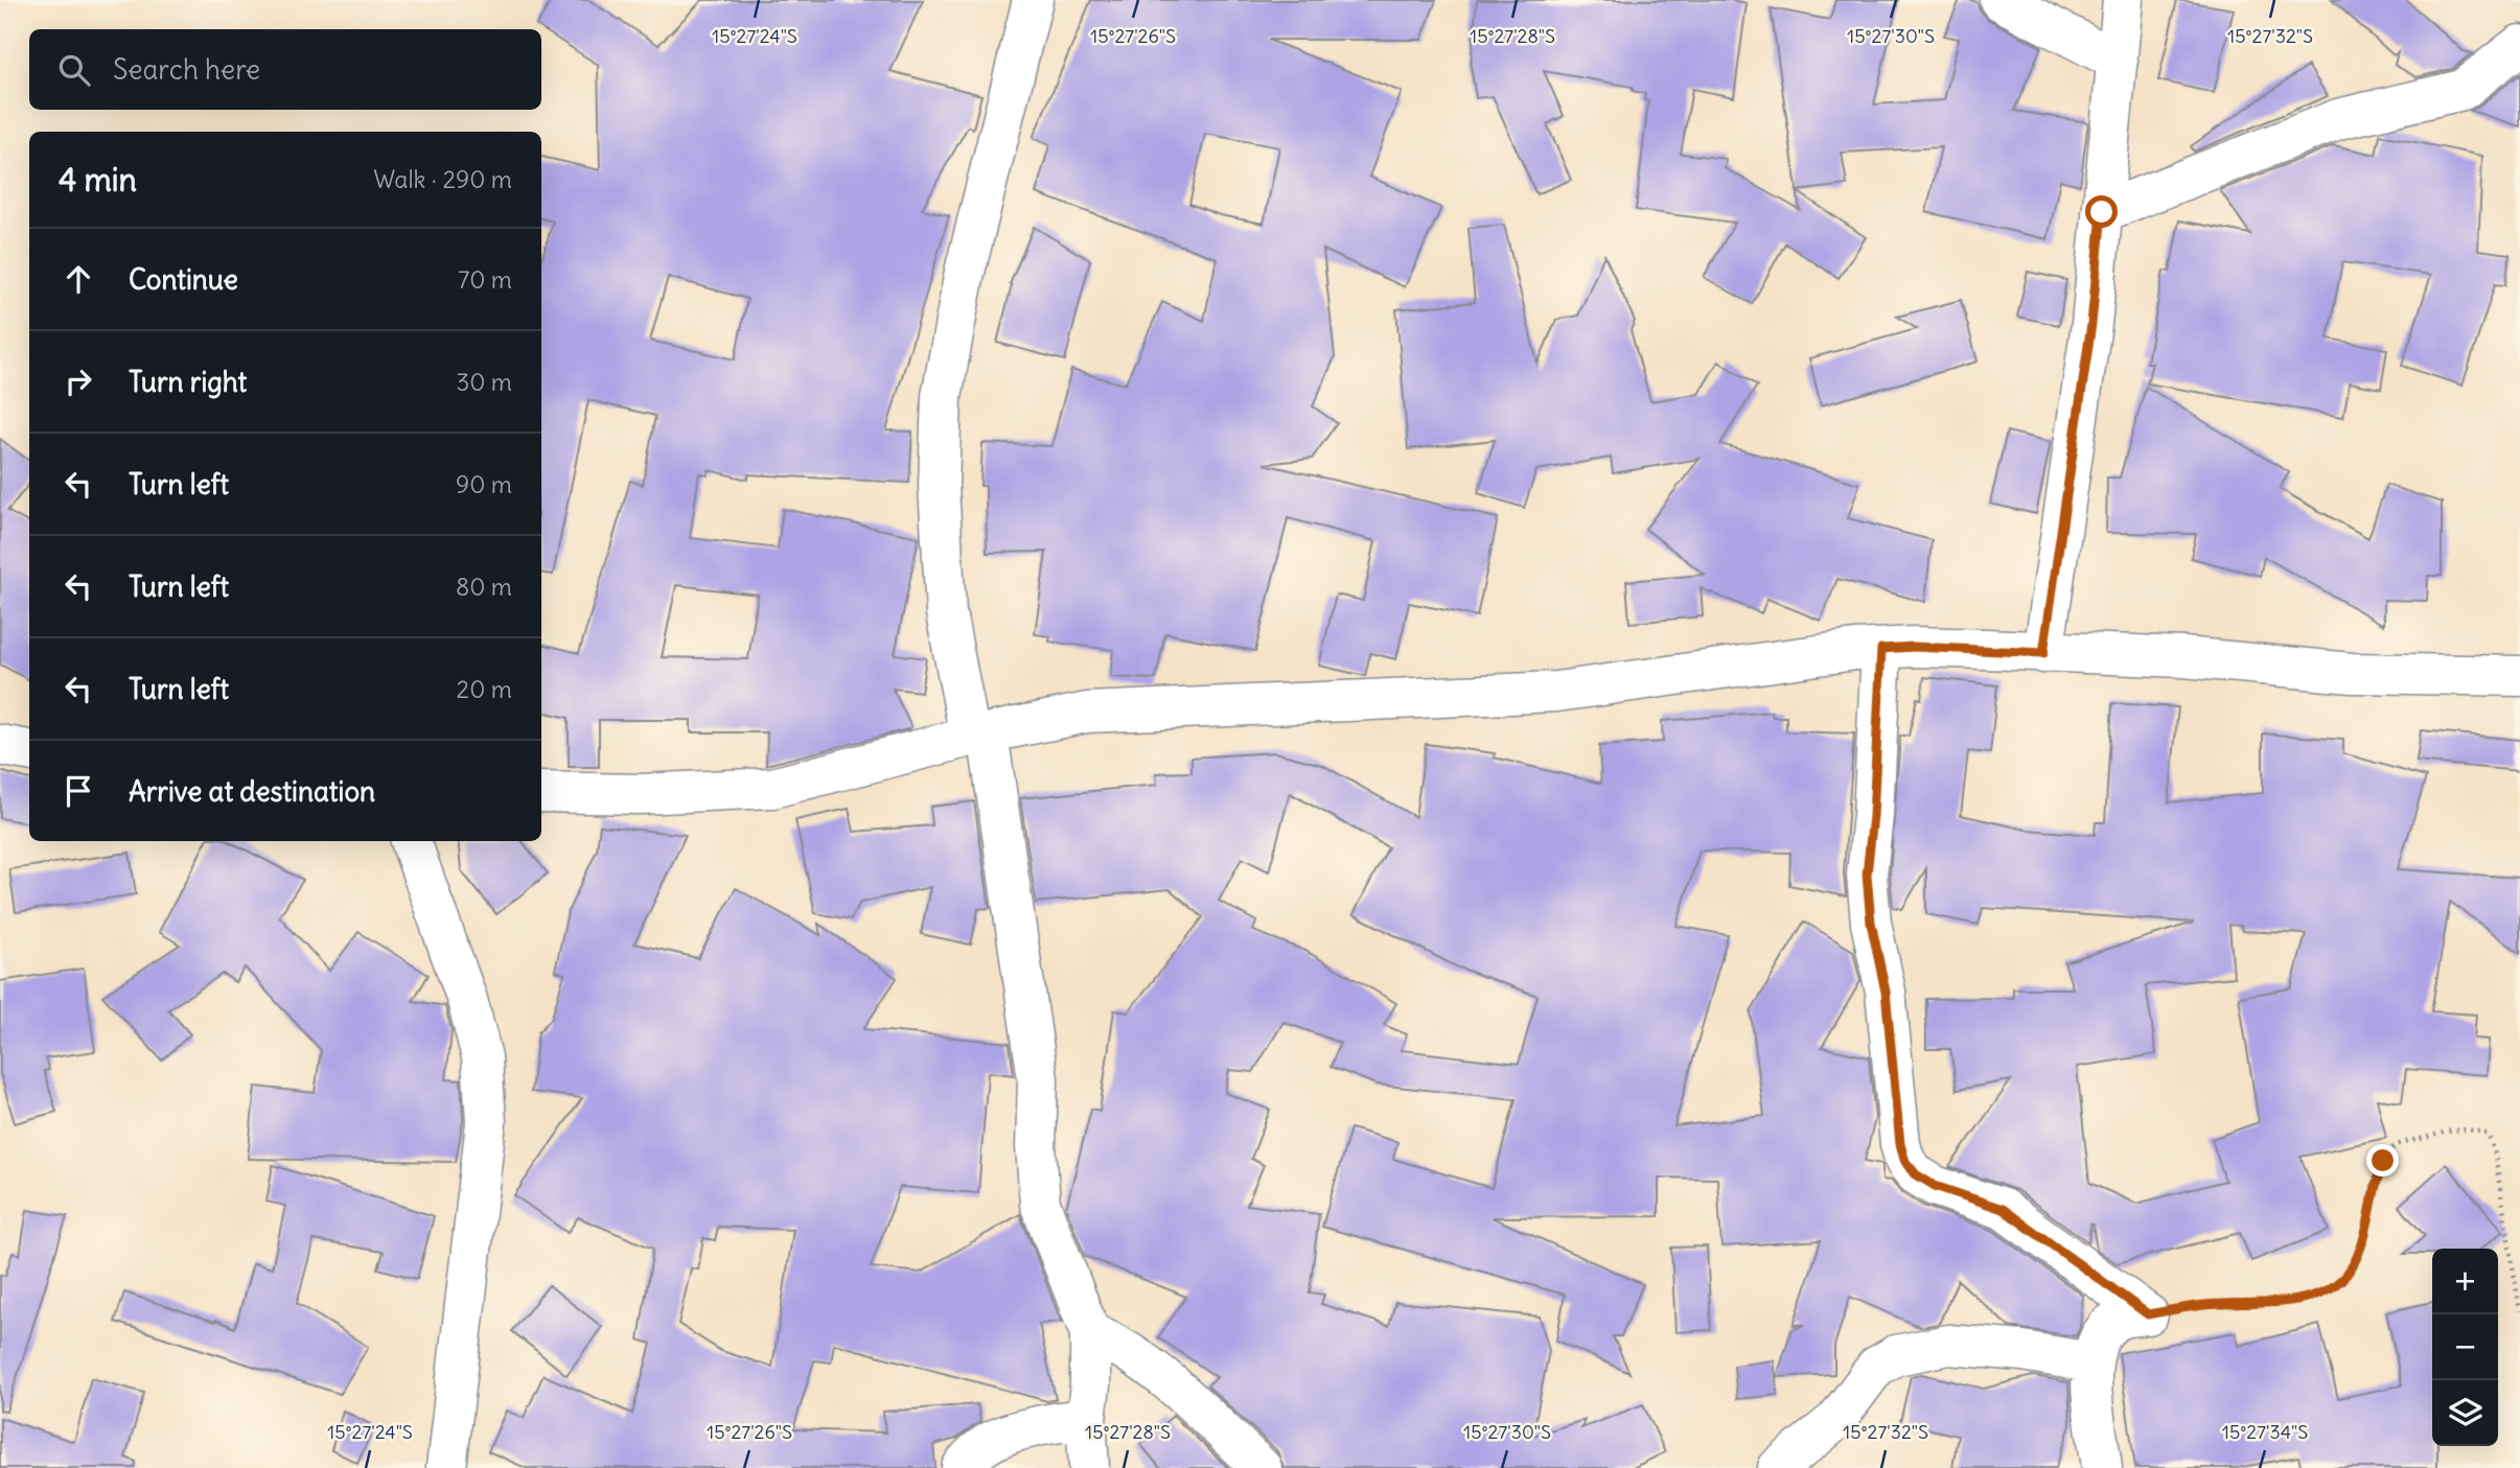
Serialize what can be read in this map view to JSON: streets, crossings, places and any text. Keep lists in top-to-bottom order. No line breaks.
{"page":{"search":"Search here","heading":["4 min","Walk · 290 m"],"list":[["Continue","70 m"],["Turn right","30 m"],["Turn left","90 m"],["Turn left","80 m"],["Turn left","20 m"],"Arrive at destination"],"map_buttons":["+","−"]},"coordinates":["15°27'32\"S","15°27'24\"S","15°27'26\"S","15°27'28\"S","15°27'30\"S","15°27'34\"S"]}
